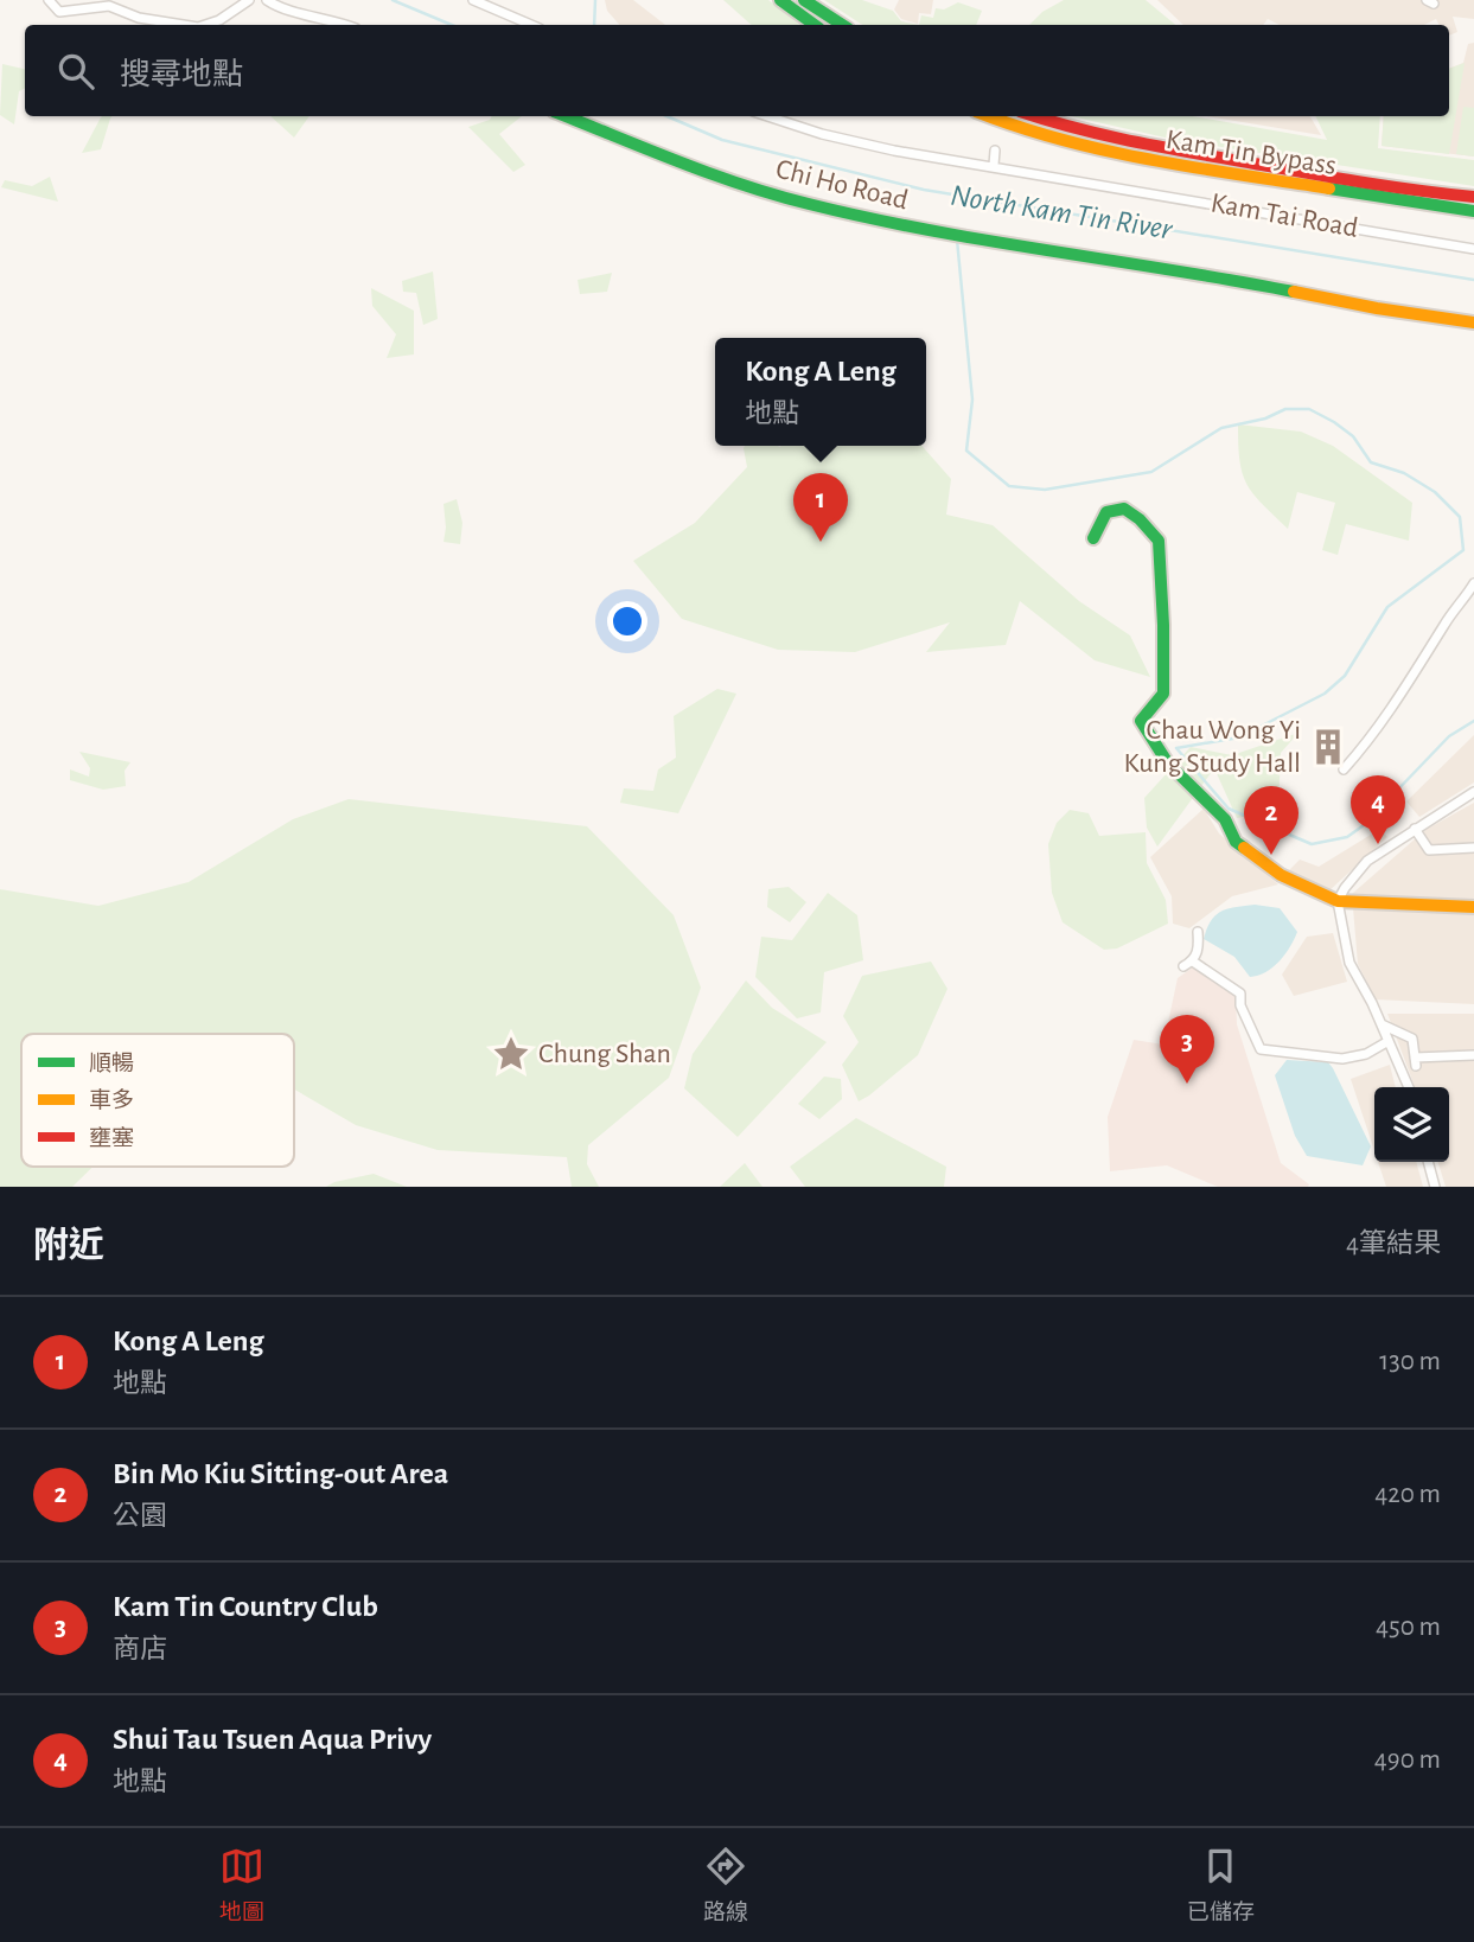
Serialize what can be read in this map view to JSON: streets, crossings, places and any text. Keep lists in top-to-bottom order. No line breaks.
{"streets":{"street":["Kam Tin Bypass","Chi Ho Road","Kam Tai Road"]},"water":["North Kam Tin River"],"places":{"building":["Chau Wong Yi Kung Study Hall"],"place":["Chung Shan"]},"legend":["順暢","車多","壅塞"],"page":{"search":"搜尋地點","popup":["Kong A Leng","地點"],"pins":["1","4","2","3"],"heading":["附近","4筆結果"],"list":[{"mark":"1","name":"Kong A Leng","note":"地點","value":"130 m"},{"mark":"2","name":"Bin Mo Kiu Sitting-out Area","note":"公園","value":"420 m"},{"mark":"3","name":"Kam Tin Country Club","note":"商店","value":"450 m"},{"mark":"4","name":"Shui Tau Tsuen Aqua Privy","note":"地點","value":"490 m"}],"nav":["地圖","路線","已儲存"]}}
